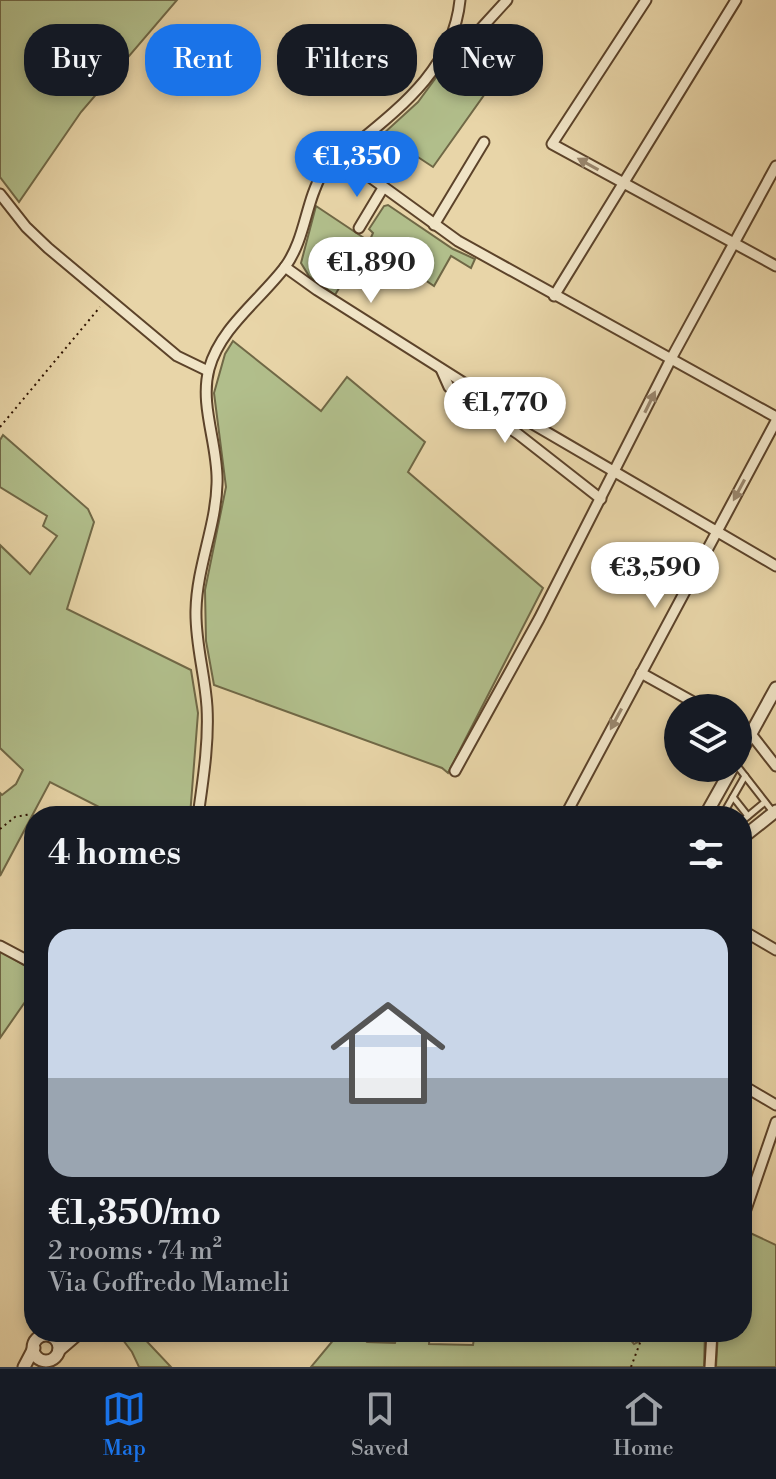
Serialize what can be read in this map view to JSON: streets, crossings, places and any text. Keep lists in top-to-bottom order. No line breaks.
{"page":{"chip":["Buy","Rent","Filters","New"],"price":["€1,350","€1,890","€1,770","€3,590"],"heading":"4 homes","list":[{"name":"€1,350/mo","note":"2 rooms · 74 m² · Via Goffredo Mameli"}],"tabs":["Map","Saved","Home"]}}
